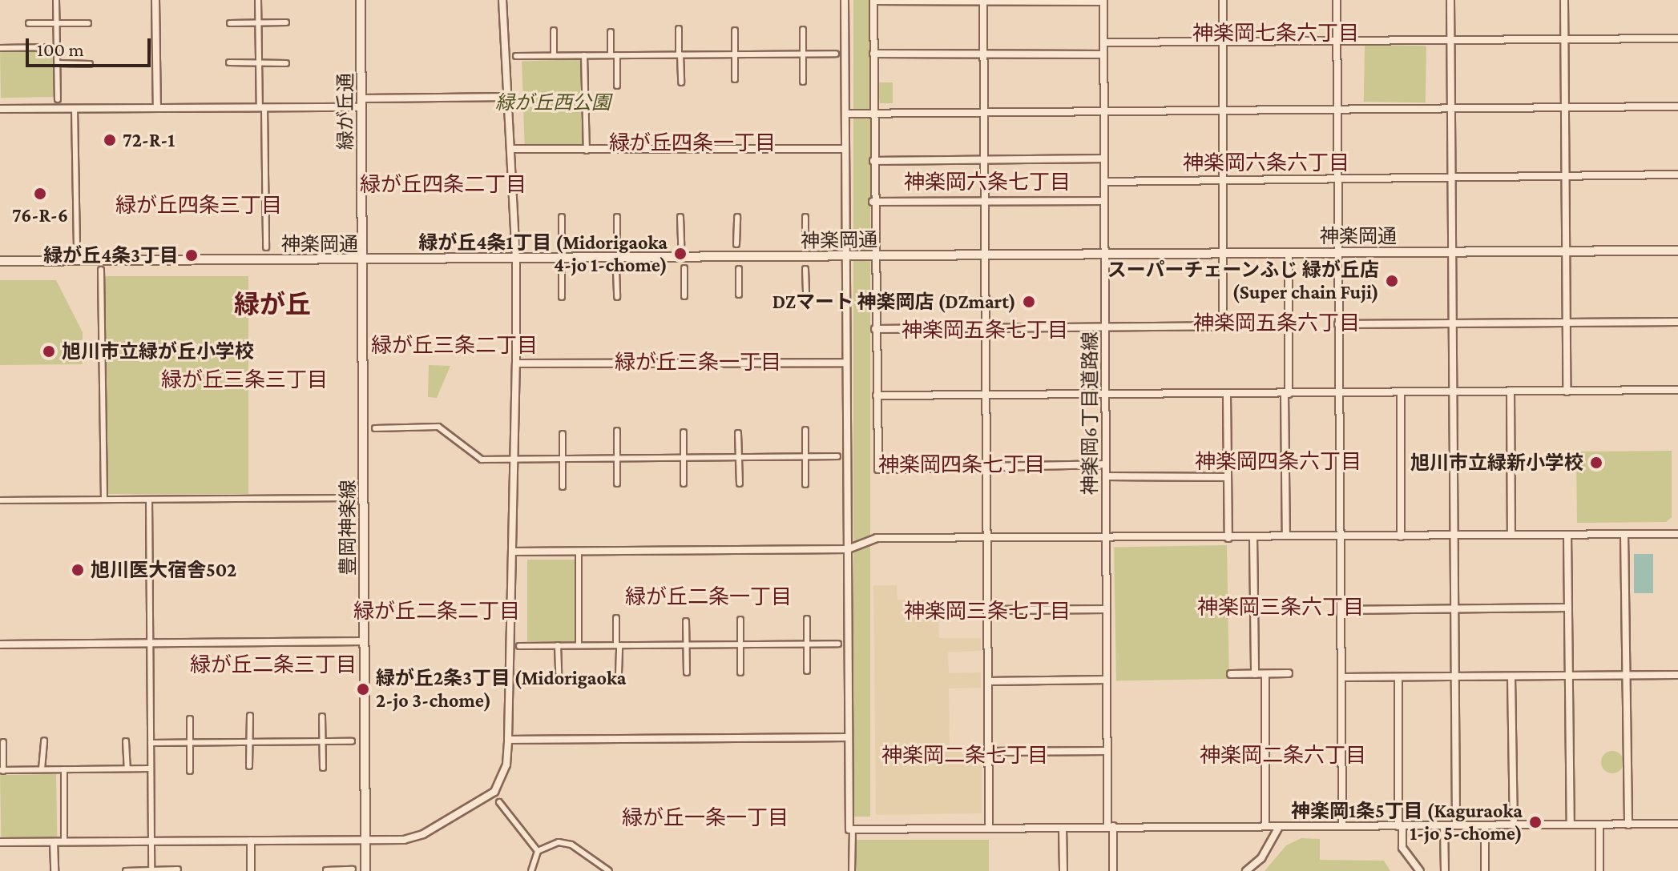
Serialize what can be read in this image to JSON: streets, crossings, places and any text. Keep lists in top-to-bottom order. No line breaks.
{"streets":{"street":["緑が丘通","神楽岡通","神楽岡6丁目道路線","豊岡神楽線"]},"crossings":[["緑が丘通","神楽岡通"],["緑が丘通","豊岡神楽線"],["神楽岡通","神楽岡6丁目道路線"],["神楽岡通","豊岡神楽線"]],"districts":["神楽岡七条六丁目","緑が丘四条一丁目","神楽岡六条六丁目","神楽岡六条七丁目","緑が丘四条二丁目","緑が丘四条三丁目","緑が丘","神楽岡五条六丁目","神楽岡五条七丁目","緑が丘三条二丁目","緑が丘三条一丁目","緑が丘三条三丁目","神楽岡四条六丁目","神楽岡四条七丁目","緑が丘二条一丁目","神楽岡三条六丁目","緑が丘二条二丁目","神楽岡三条七丁目","緑が丘二条三丁目","神楽岡二条七丁目","神楽岡二条六丁目","緑が丘一条一丁目"],"parks":["緑が丘西公園"],"places":["72-R-1","76-R-6","緑が丘4条1丁目 (Midorigaoka 4-jo 1-chome)","緑が丘4条3丁目","スーパーチェーンふじ 緑が丘店 (Super chain Fuji)","DZマート 神楽岡店 (DZmart)","旭川市立緑が丘小学校","旭川市立緑新小学校","旭川医大宿舎502","緑が丘2条3丁目 (Midorigaoka 2-jo 3-chome)","神楽岡1条5丁目 (Kaguraoka 1-jo 5-chome)"],"scale_bar":"100 m"}
